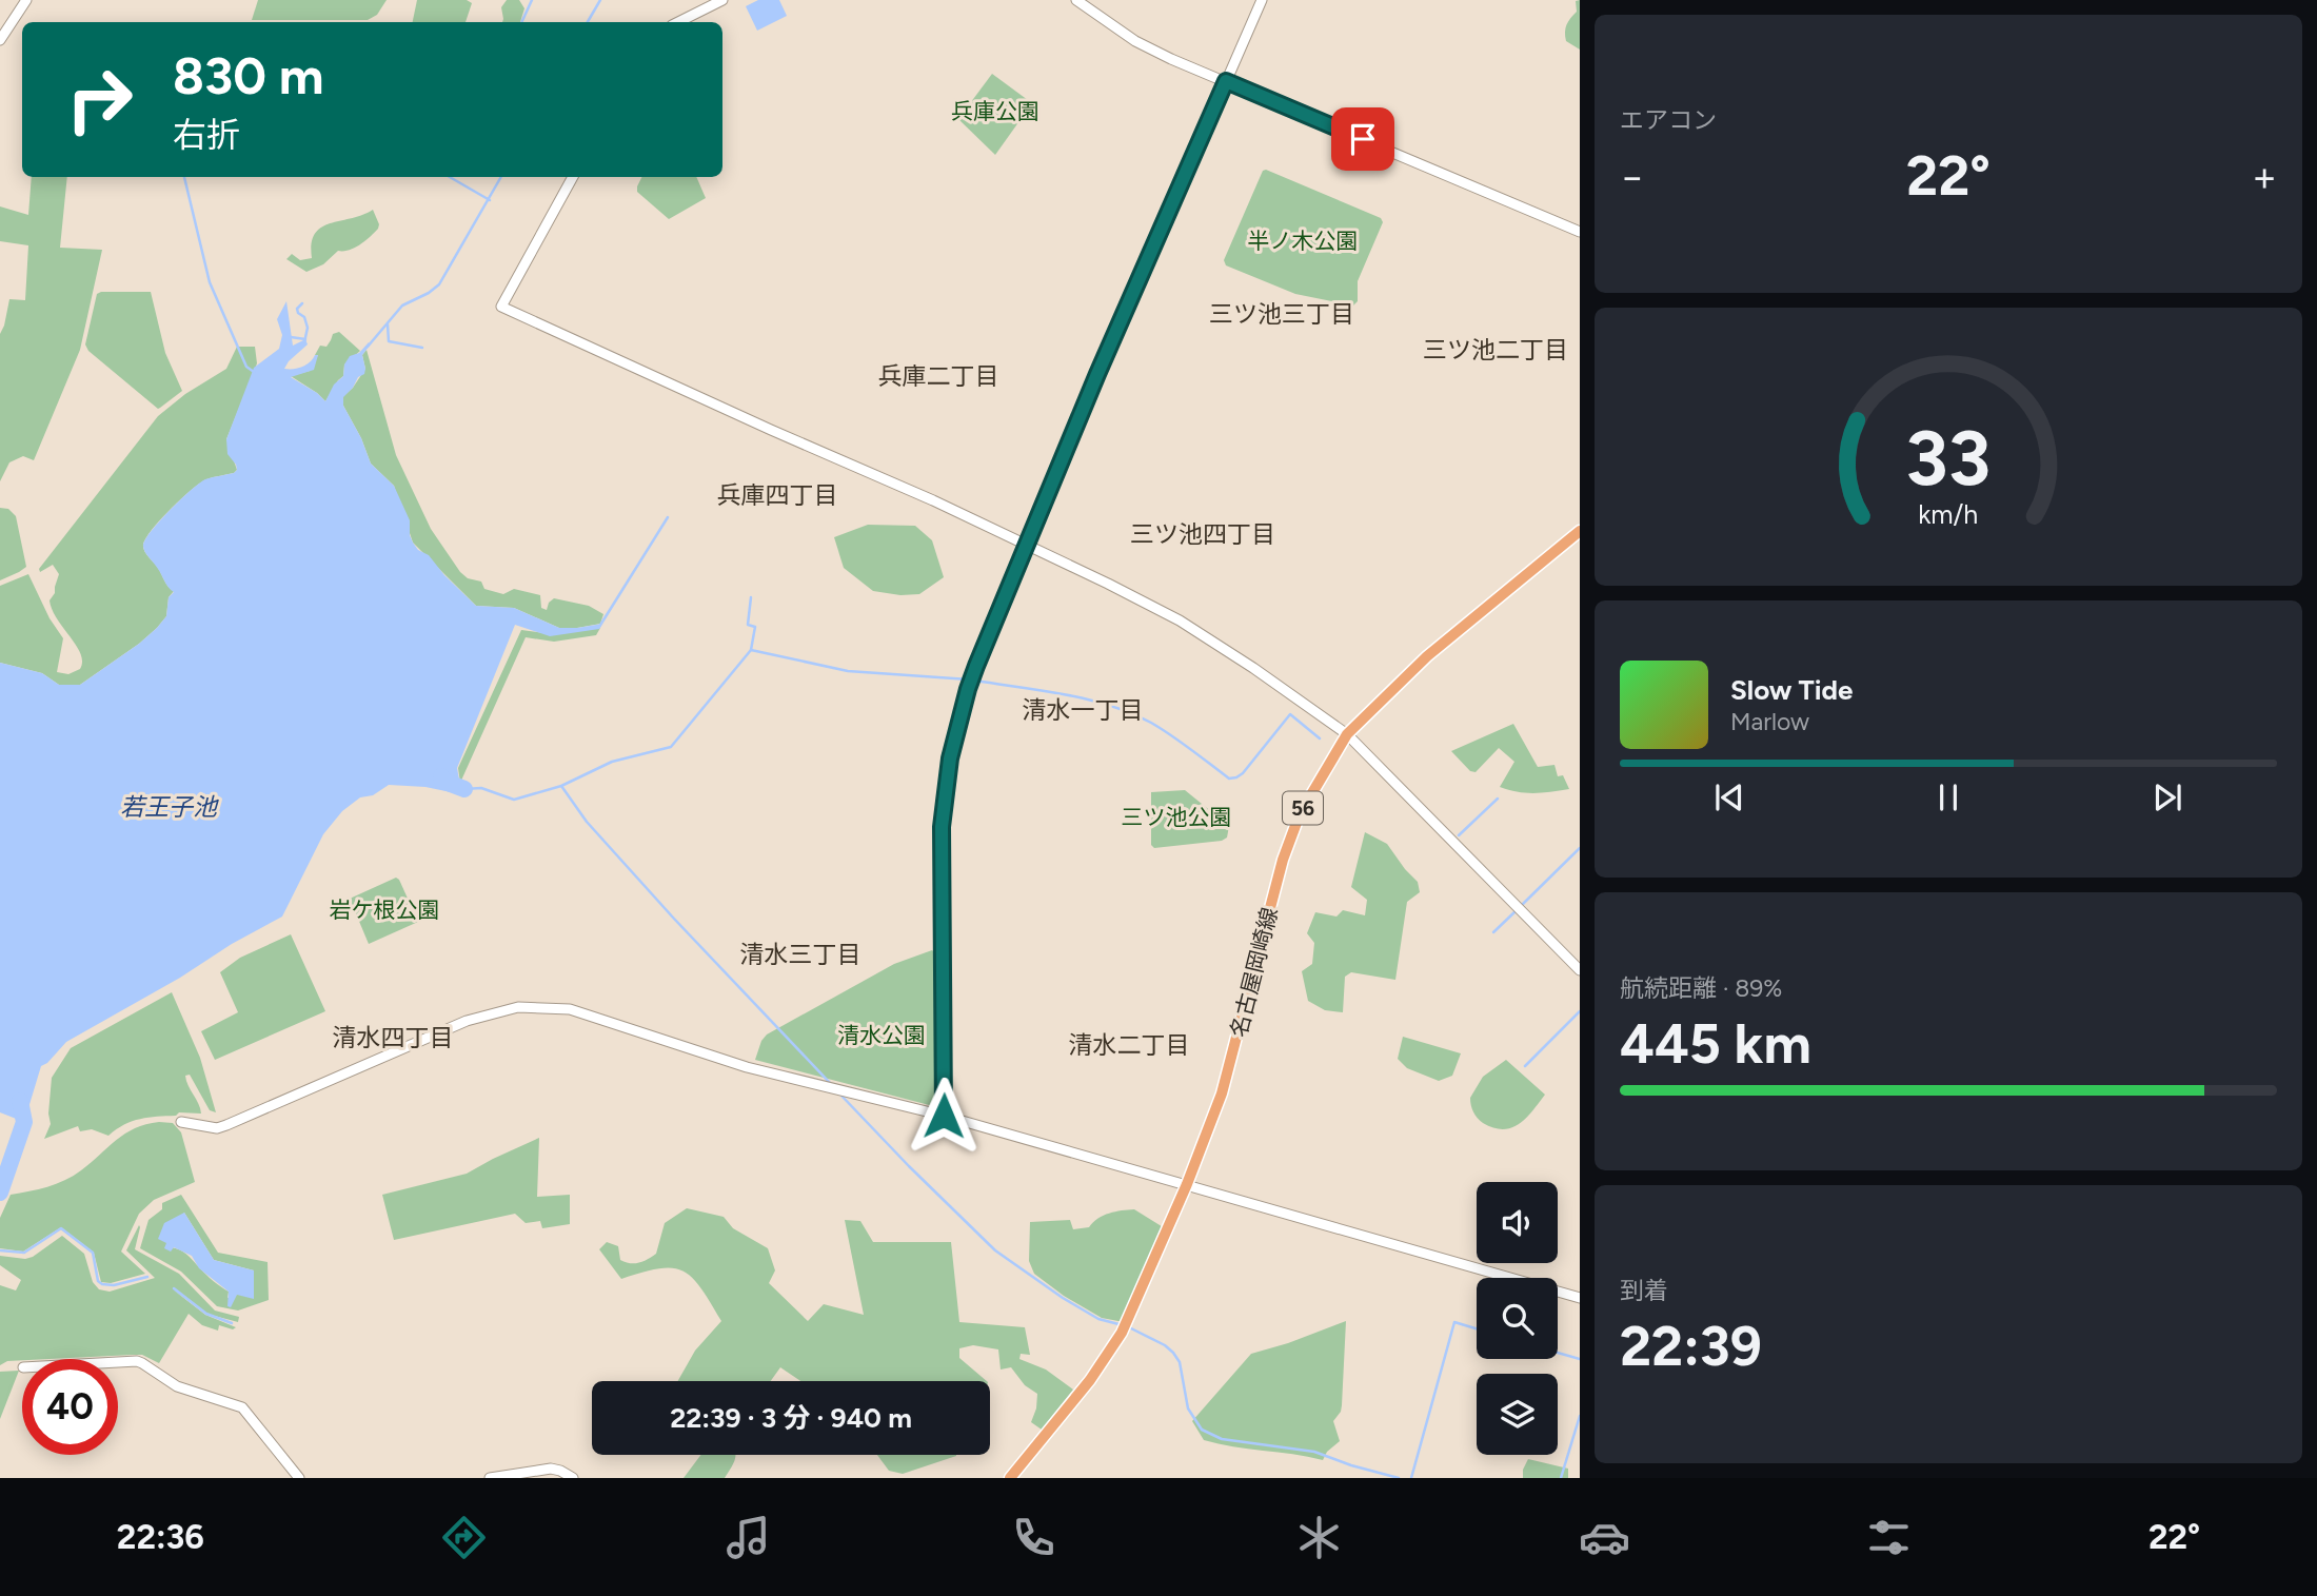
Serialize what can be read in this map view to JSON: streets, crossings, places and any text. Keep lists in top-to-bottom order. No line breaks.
{"streets":{"main road":["56","名古屋岡崎線"]},"districts":["三ツ池三丁目","三ツ池二丁目","兵庫二丁目","兵庫四丁目","三ツ池四丁目","清水一丁目","清水三丁目","清水四丁目","清水二丁目"],"water":["若王子池"],"parks":["兵庫公園","半ノ木公園","三ツ池公園","岩ケ根公園","清水公園"],"page":{"tile":["エアコン",["航続距離 · 89%","445 km"],["到着","22:39"]],"turn":["830 m","右折"],"heat":["−","22°","+"],"song":["Slow Tide","Marlow"],"limit":"40","trip":"22:39 · 3 分 · 940 m","tabs":["22:36","22°"],"gauge":["33","km/h"]}}
